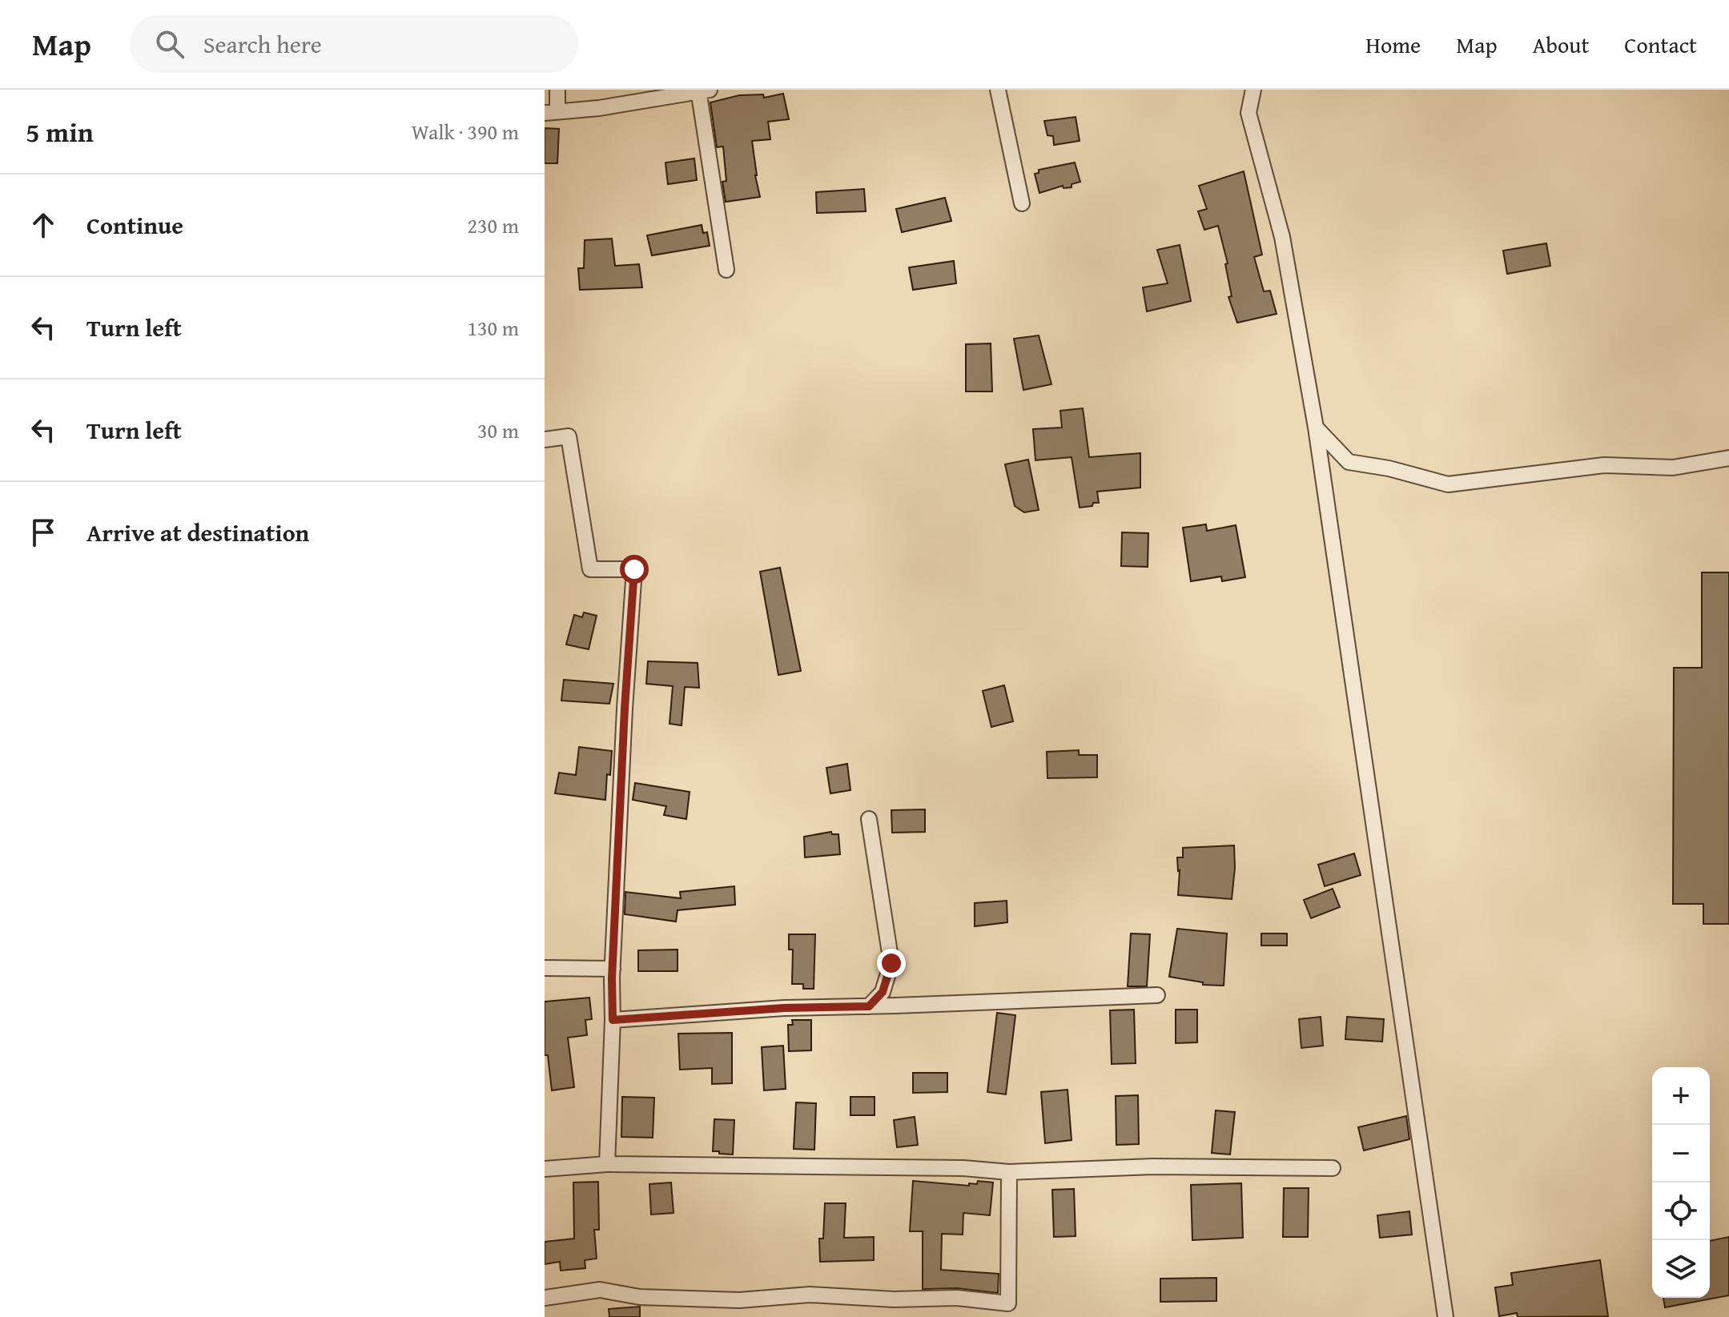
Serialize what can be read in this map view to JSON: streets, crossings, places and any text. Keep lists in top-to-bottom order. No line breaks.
{"page":{"header":"Map","search":"Search here","nav":["Home","Map","About","Contact"],"heading":["5 min","Walk · 390 m"],"list":[["Continue","230 m"],["Turn left","130 m"],["Turn left","30 m"],"Arrive at destination"],"map_buttons":["+","−"]}}
